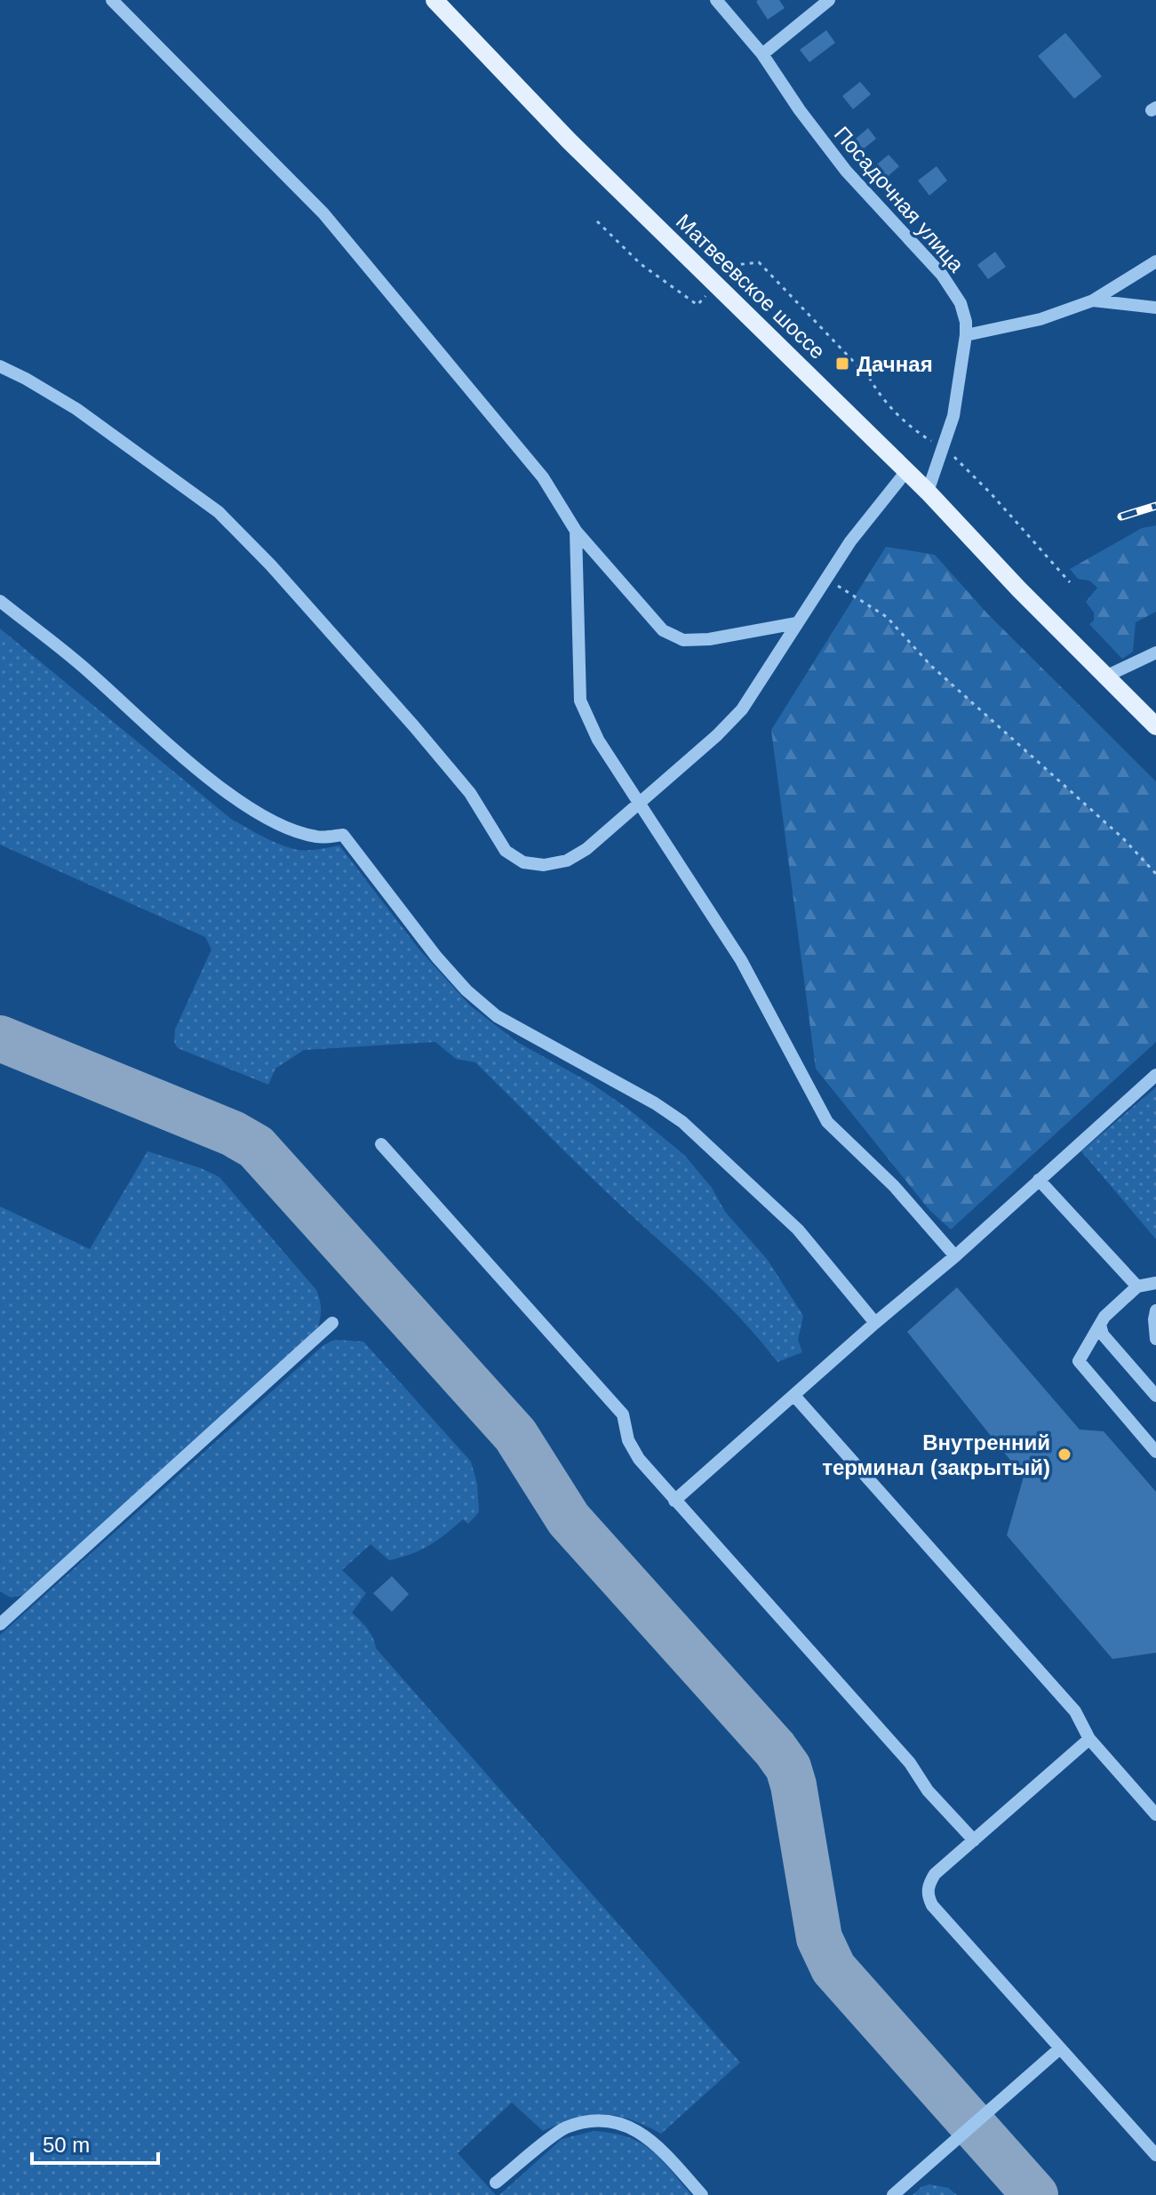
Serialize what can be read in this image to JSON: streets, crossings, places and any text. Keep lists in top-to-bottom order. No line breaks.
{"streets":{"main road":["Матвеевское шоссе"],"street":["Посадочная улица"]},"crossings":[["Посадочная улица","Матвеевское шоссе"]],"places":{"transit":["Дачная"],"other":["Внутренний терминал (закрытый)"]},"scale_bar":"50 m"}
